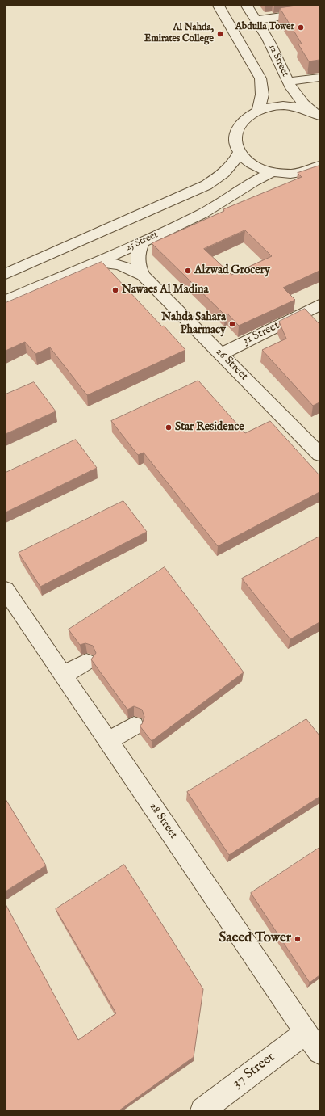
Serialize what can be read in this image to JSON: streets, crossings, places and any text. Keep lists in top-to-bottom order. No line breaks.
{"streets":{"street":["12 Street","25 Street","31 Street","26 Street","28 Street","37 Street"]},"crossings":[["25 Street","26 Street"],["31 Street","26 Street"],["28 Street","37 Street"]],"places":["Abdulla Tower","Al Nahda, Emirates College","Alzwad Grocery","Nawaes Al Madina","Nahda Sahara Pharmacy","Star Residence","Saeed Tower"]}
